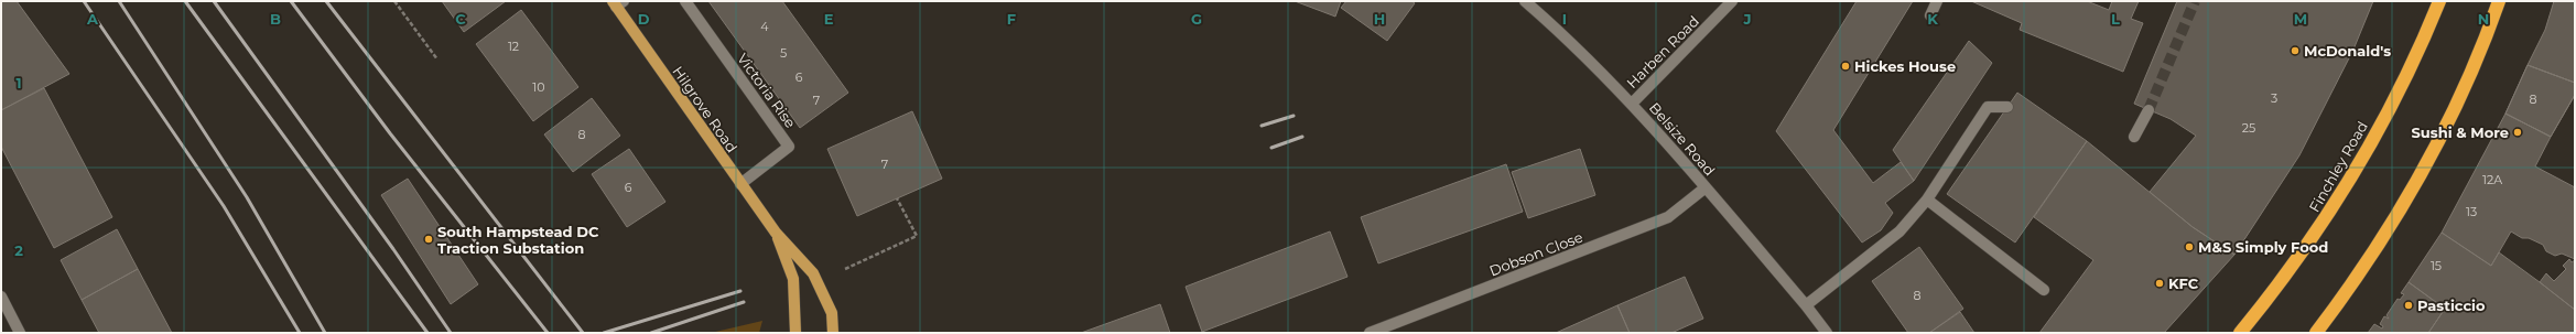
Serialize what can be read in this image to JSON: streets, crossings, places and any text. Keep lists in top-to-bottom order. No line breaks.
{"streets":{"highway":["Finchley Road"],"main road":["Hilgrove Road"],"street":["Harben Road","Victoria Rise","Belsize Road","Dobson Close"]},"crossings":[["Harben Road","Belsize Road"],["Victoria Rise","Hilgrove Road"],["Belsize Road","Dobson Close"]],"places":["McDonald's","Hickes House","Sushi & More","South Hampstead DC Traction Substation","M&S Simply Food","KFC","Pasticcio"],"house_numbers":["4","12","5","6","10","3","8","7","25","8","7","12A","6","13","15","8"],"grid":{"columns":["A","B","C","D","E","F","G","H","I","J","K","L","M","N"],"rows":["1","2"]}}
